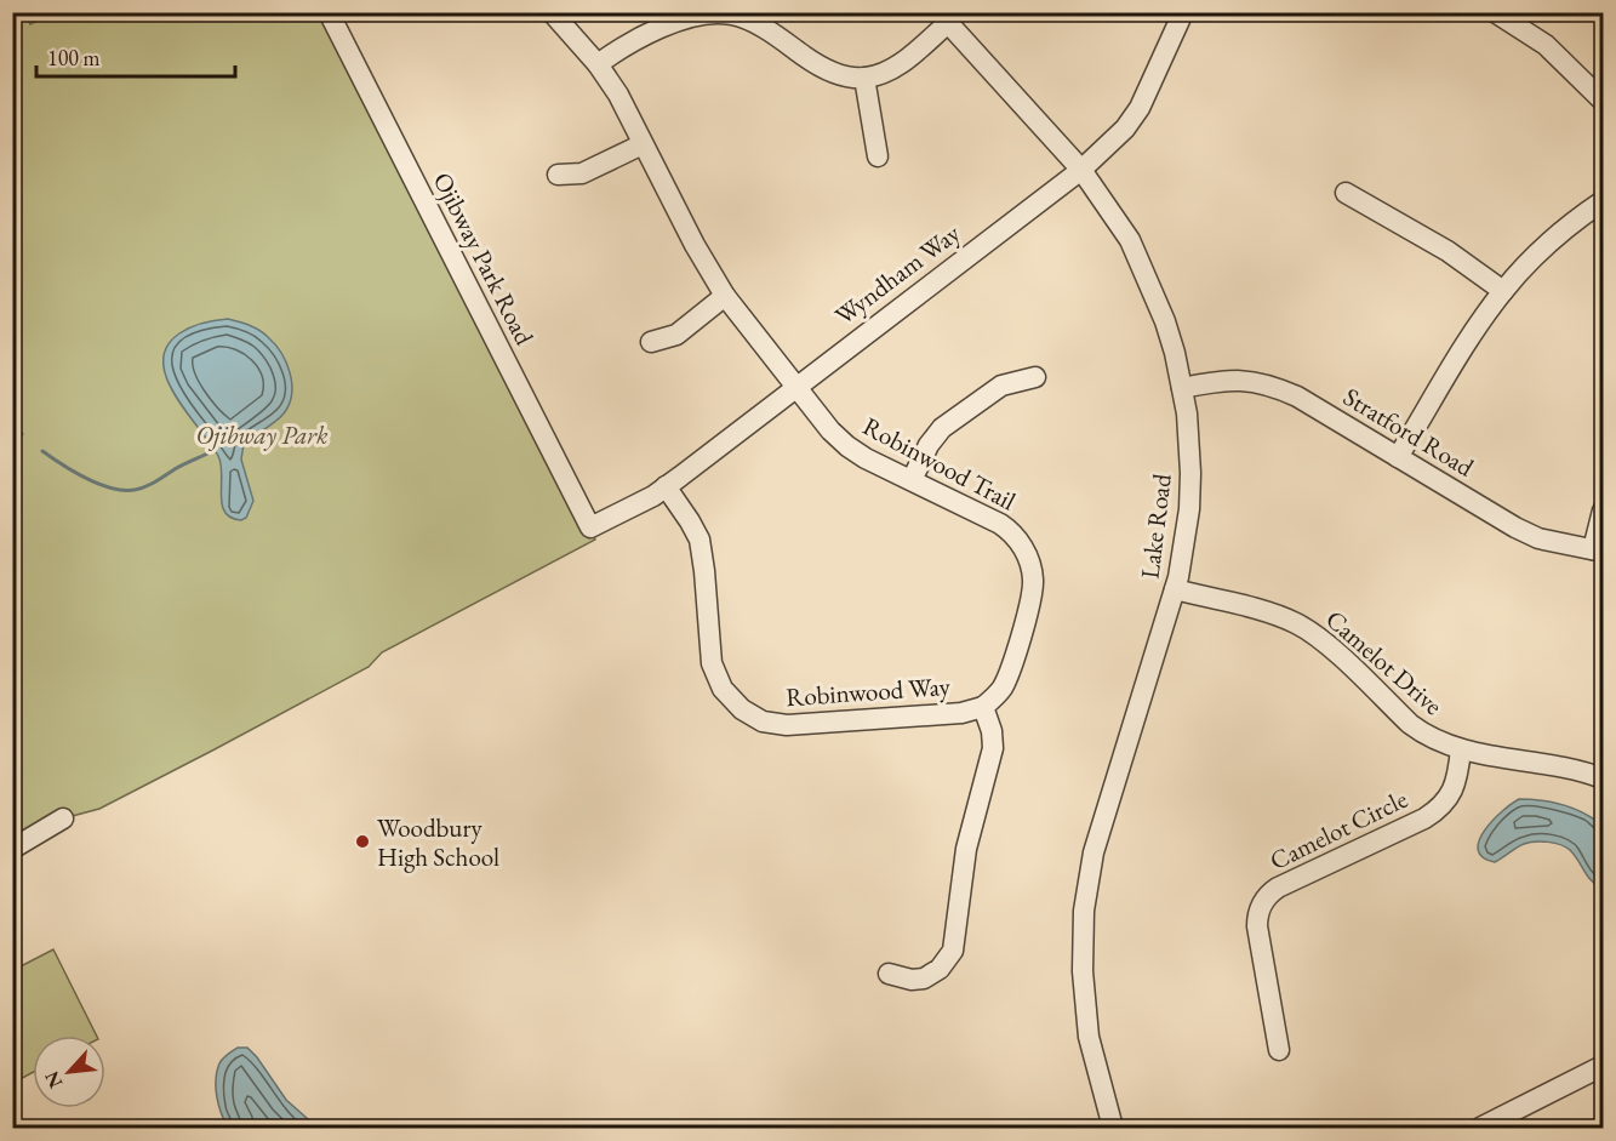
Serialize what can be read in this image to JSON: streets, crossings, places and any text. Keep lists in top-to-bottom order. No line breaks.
{"streets":{"street":["Ojibway Park Road","Wyndham Way","Stratford Road","Robinwood Trail","Lake Road","Camelot Drive","Robinwood Way","Camelot Circle"]},"crossings":[["Ojibway Park Road","Wyndham Way"],["Wyndham Way","Robinwood Trail"],["Wyndham Way","Lake Road"],["Wyndham Way","Robinwood Way"],["Stratford Road","Lake Road"],["Robinwood Trail","Robinwood Way"],["Lake Road","Camelot Drive"],["Camelot Drive","Camelot Circle"]],"parks":["Ojibway Park"],"places":["Woodbury High School"],"scale_bar":"100 m","north":"bottom left"}
